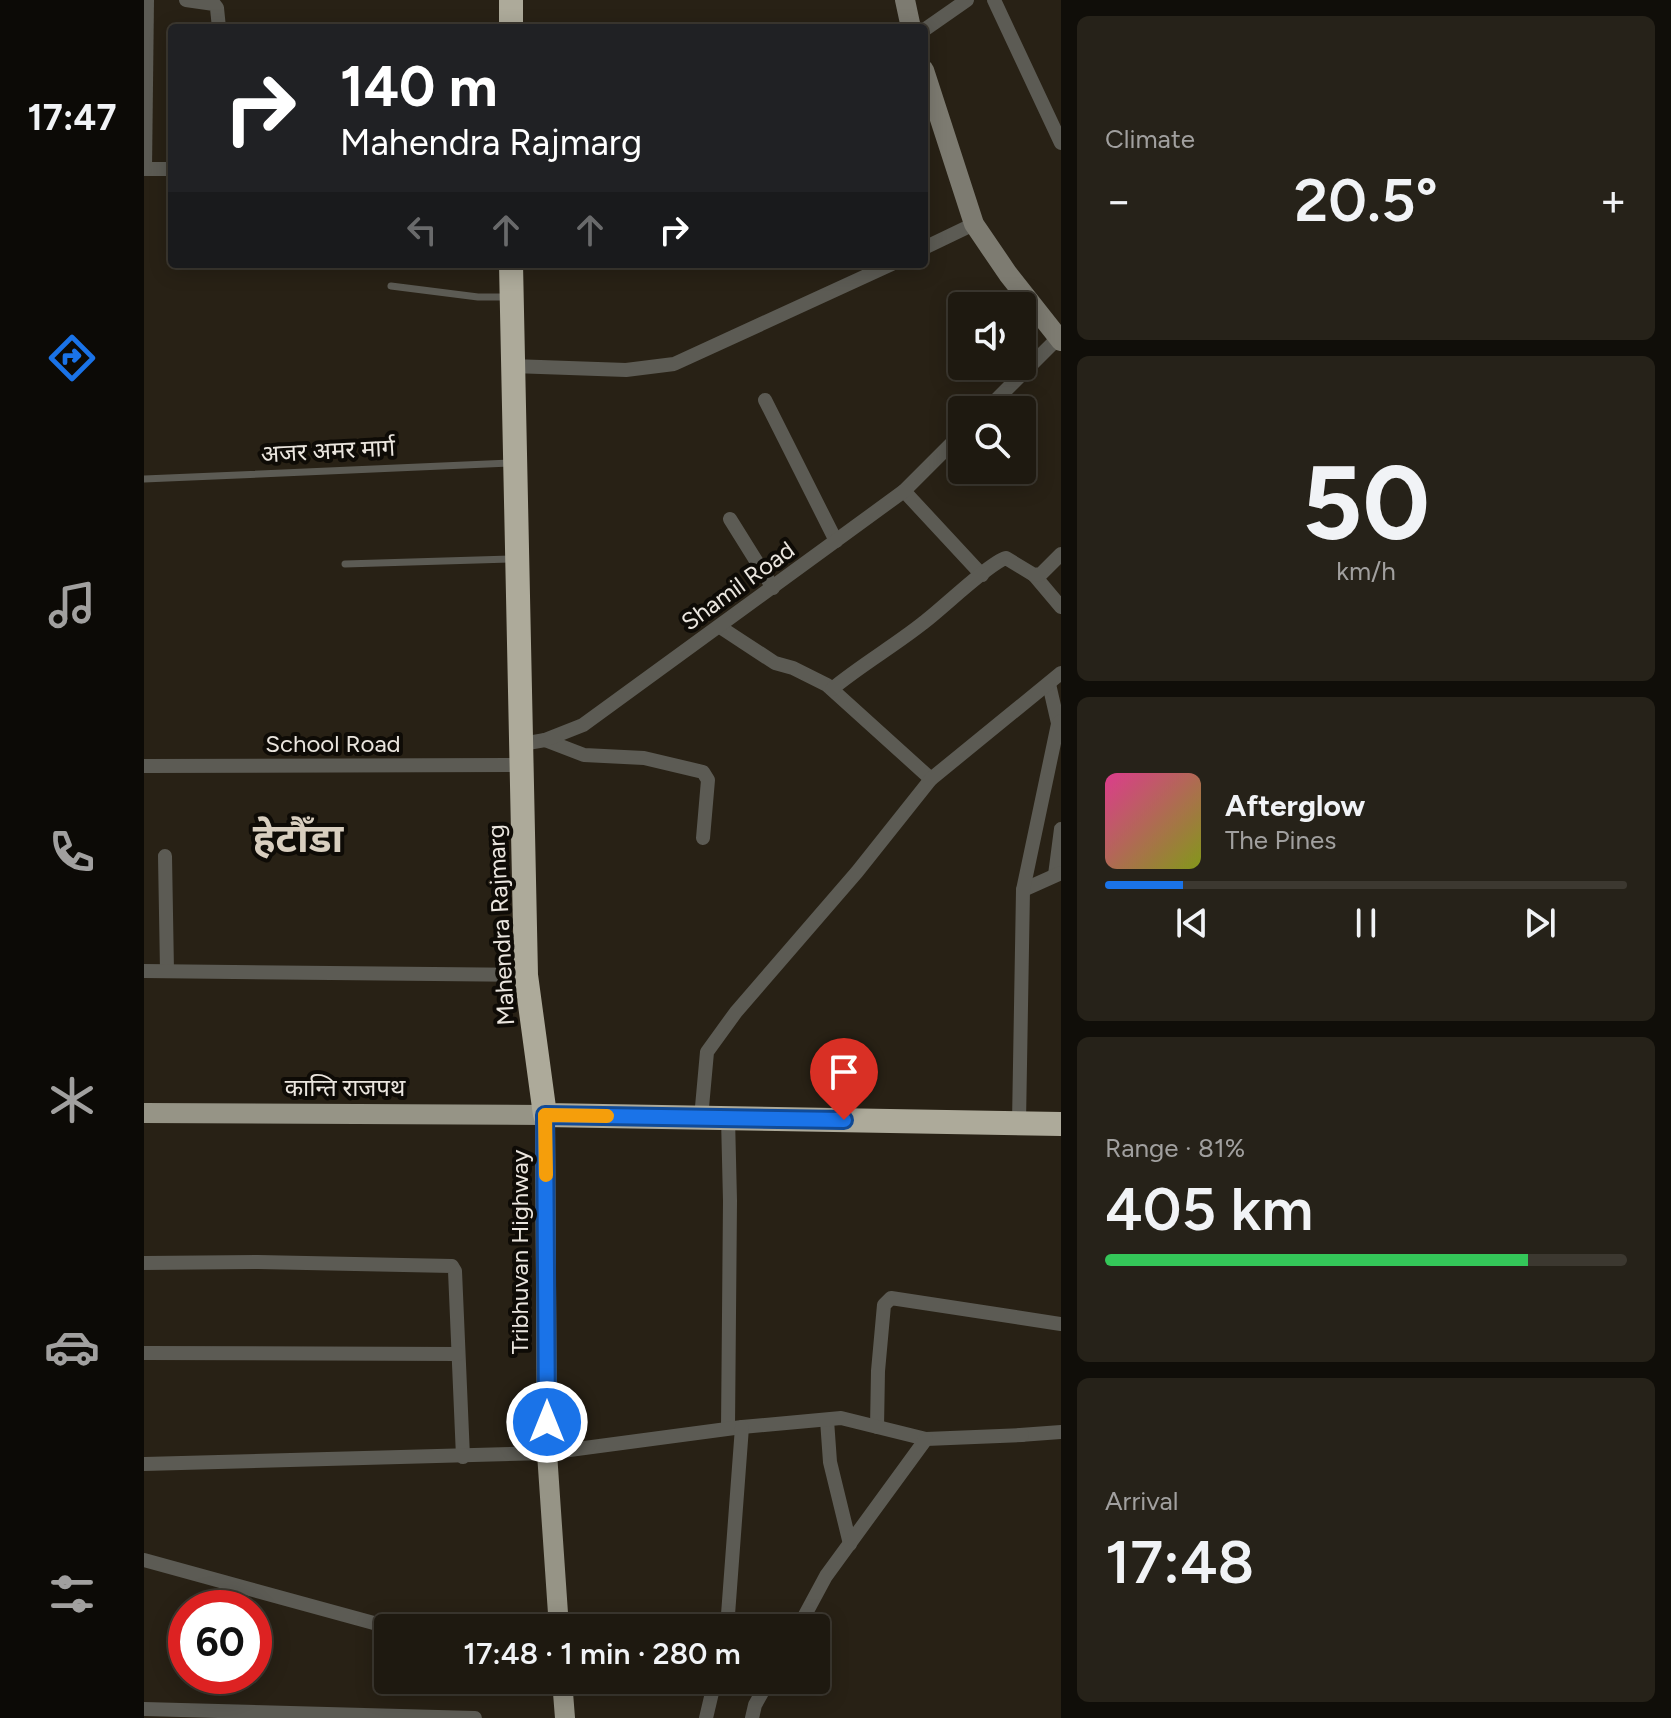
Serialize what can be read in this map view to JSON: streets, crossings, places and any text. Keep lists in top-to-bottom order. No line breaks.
{"streets":{"highway":["Mahendra Rajmarg"],"main road":["कान्ति राजपथ","Tribhuvan Highway"],"street":["Shamil Road","School Road"],"lane":["अजर अमर मार्ग"]},"crossings":[["अजर अमर मार्ग","Mahendra Rajmarg"],["Shamil Road","School Road"],["Shamil Road","Mahendra Rajmarg"],["School Road","Mahendra Rajmarg"],["Mahendra Rajmarg","कान्ति राजपथ"],["Mahendra Rajmarg","Tribhuvan Highway"],["कान्ति राजपथ","Tribhuvan Highway"]],"districts":["हेटौँडा"],"page":{"tabs":"17:47","tile":["Climate",["50","km/h"],["Range · 81%","405 km"],["Arrival","17:48"]],"turn":["140 m","Mahendra Rajmarg"],"heat":["−","20.5°","+"],"song":["Afterglow","The Pines"],"limit":"60","trip":"17:48 · 1 min · 280 m"}}
